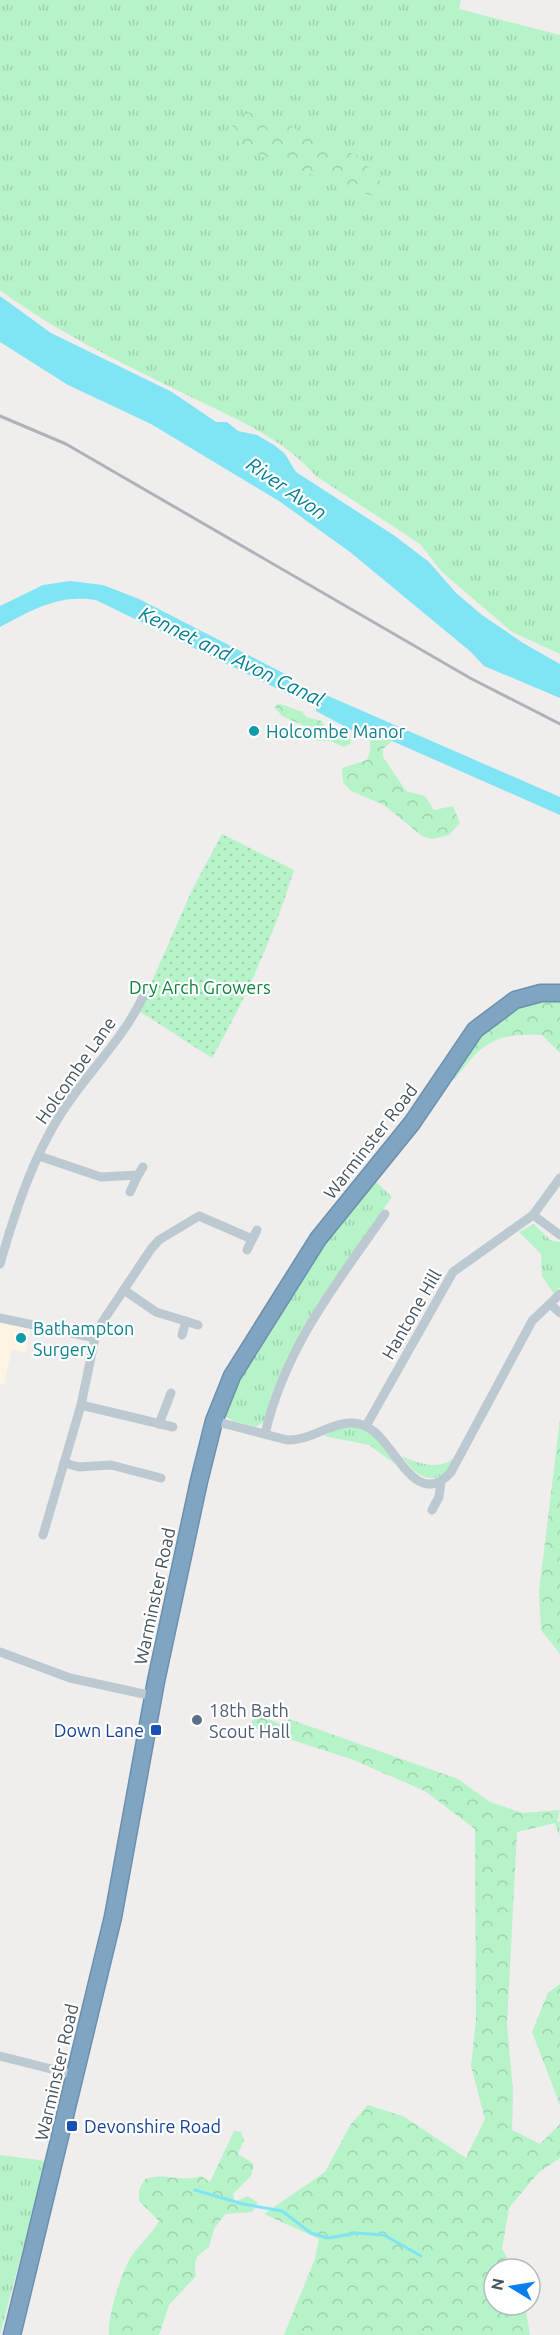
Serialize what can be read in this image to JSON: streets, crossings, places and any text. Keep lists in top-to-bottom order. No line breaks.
{"streets":{"highway":["Warminster Road"],"street":["Holcombe Lane","Hantone Hill"]},"water":["River Avon","Kennet and Avon Canal"],"parks":["Dry Arch Growers"],"places":{"other":["Holcombe Manor","Bathampton Surgery","18th Bath Scout Hall"],"transit":["Down Lane","Devonshire Road"]},"north":"left"}
